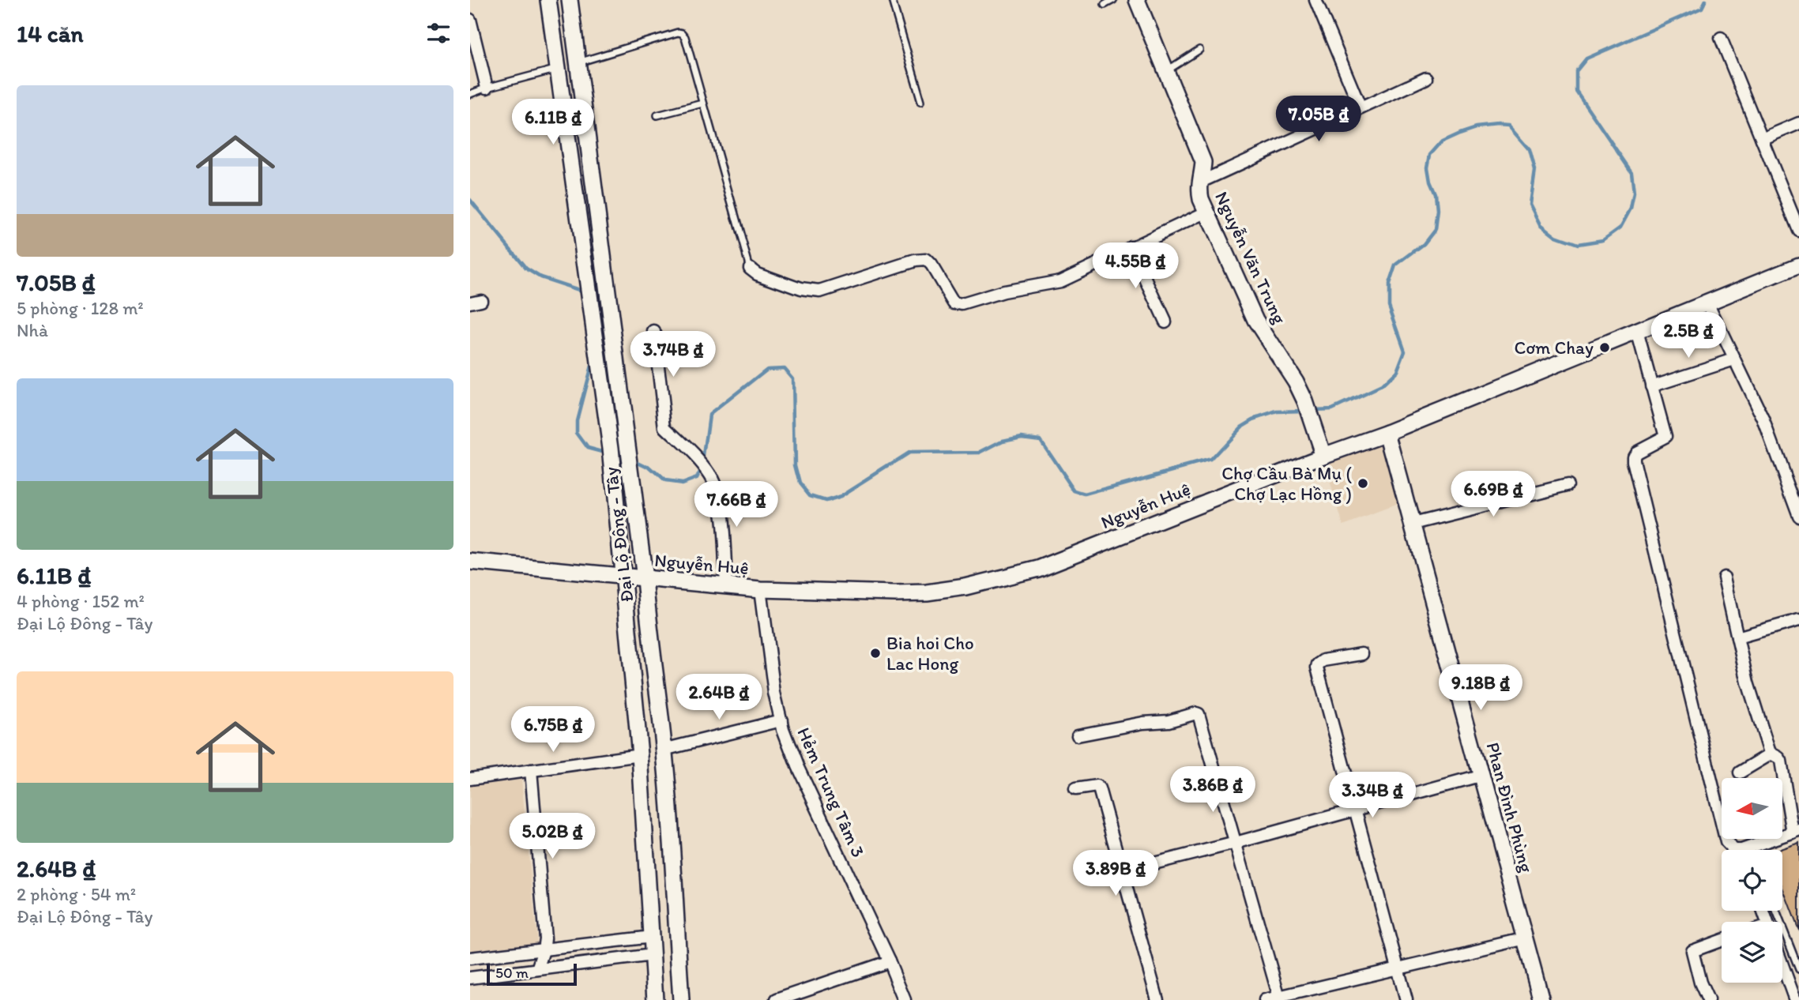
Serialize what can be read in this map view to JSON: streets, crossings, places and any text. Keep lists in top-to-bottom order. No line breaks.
{"streets":{"street":["Nguyễn Văn Trung","Nguyễn Huệ","Đại Lộ Đông - Tây","Hẻm Trung Tâm 3","Phan Đình Phùng"]},"crossings":[["Nguyễn Văn Trung","Nguyễn Huệ"],["Nguyễn Huệ","Đại Lộ Đông - Tây"],["Nguyễn Huệ","Hẻm Trung Tâm 3"],["Nguyễn Huệ","Phan Đình Phùng"]],"places":["Cơm Chay","Chợ Cầu Bà Mụ ( Chợ Lạc Hồng )","Bia hoi Cho Lac Hong"],"scale_bar":"50 m","north":"left","page":{"heading":"14 căn","list":[{"name":"7.05B ₫","note":"5 phòng · 128 m² · Nhà"},{"name":"6.11B ₫","note":"4 phòng · 152 m² · Đại Lộ Đông - Tây"},{"name":"2.64B ₫","note":"2 phòng · 54 m² · Đại Lộ Đông - Tây"}],"price":["7.05B ₫","6.11B ₫","4.55B ₫","2.5B ₫","3.74B ₫","6.69B ₫","7.66B ₫","9.18B ₫","2.64B ₫","6.75B ₫","3.86B ₫","3.34B ₫","5.02B ₫","3.89B ₫"],"scale":"50 m"}}
